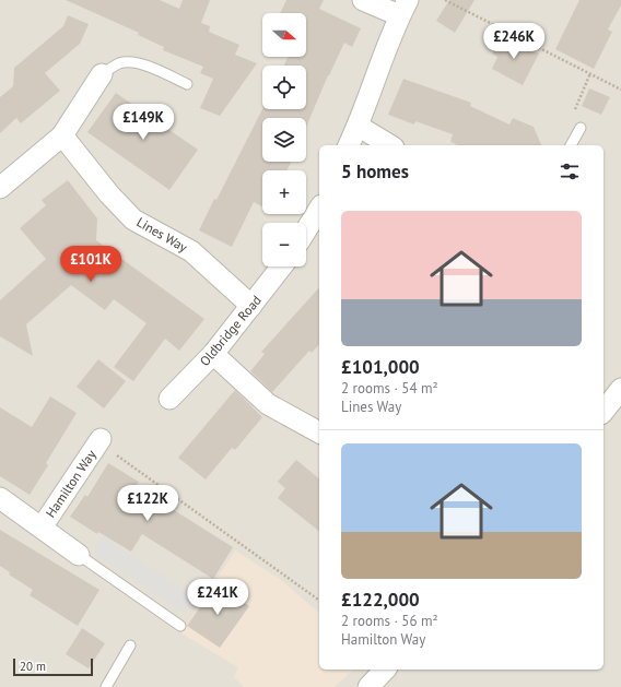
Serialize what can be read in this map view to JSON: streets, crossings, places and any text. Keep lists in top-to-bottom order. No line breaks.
{"streets":{"street":["Lines Way","Oldbridge Road","Hamilton Way"]},"crossings":[["Lines Way","Oldbridge Road"]],"scale_bar":"20 m","north":"right","page":{"map_buttons":["+","−"],"price":["£246K","£149K","£101K","£122K","£241K"],"heading":"5 homes","list":[{"name":"£101,000","note":"2 rooms · 54 m² · Lines Way"},{"name":"£122,000","note":"2 rooms · 56 m² · Hamilton Way"}],"scale":"20 m"}}
